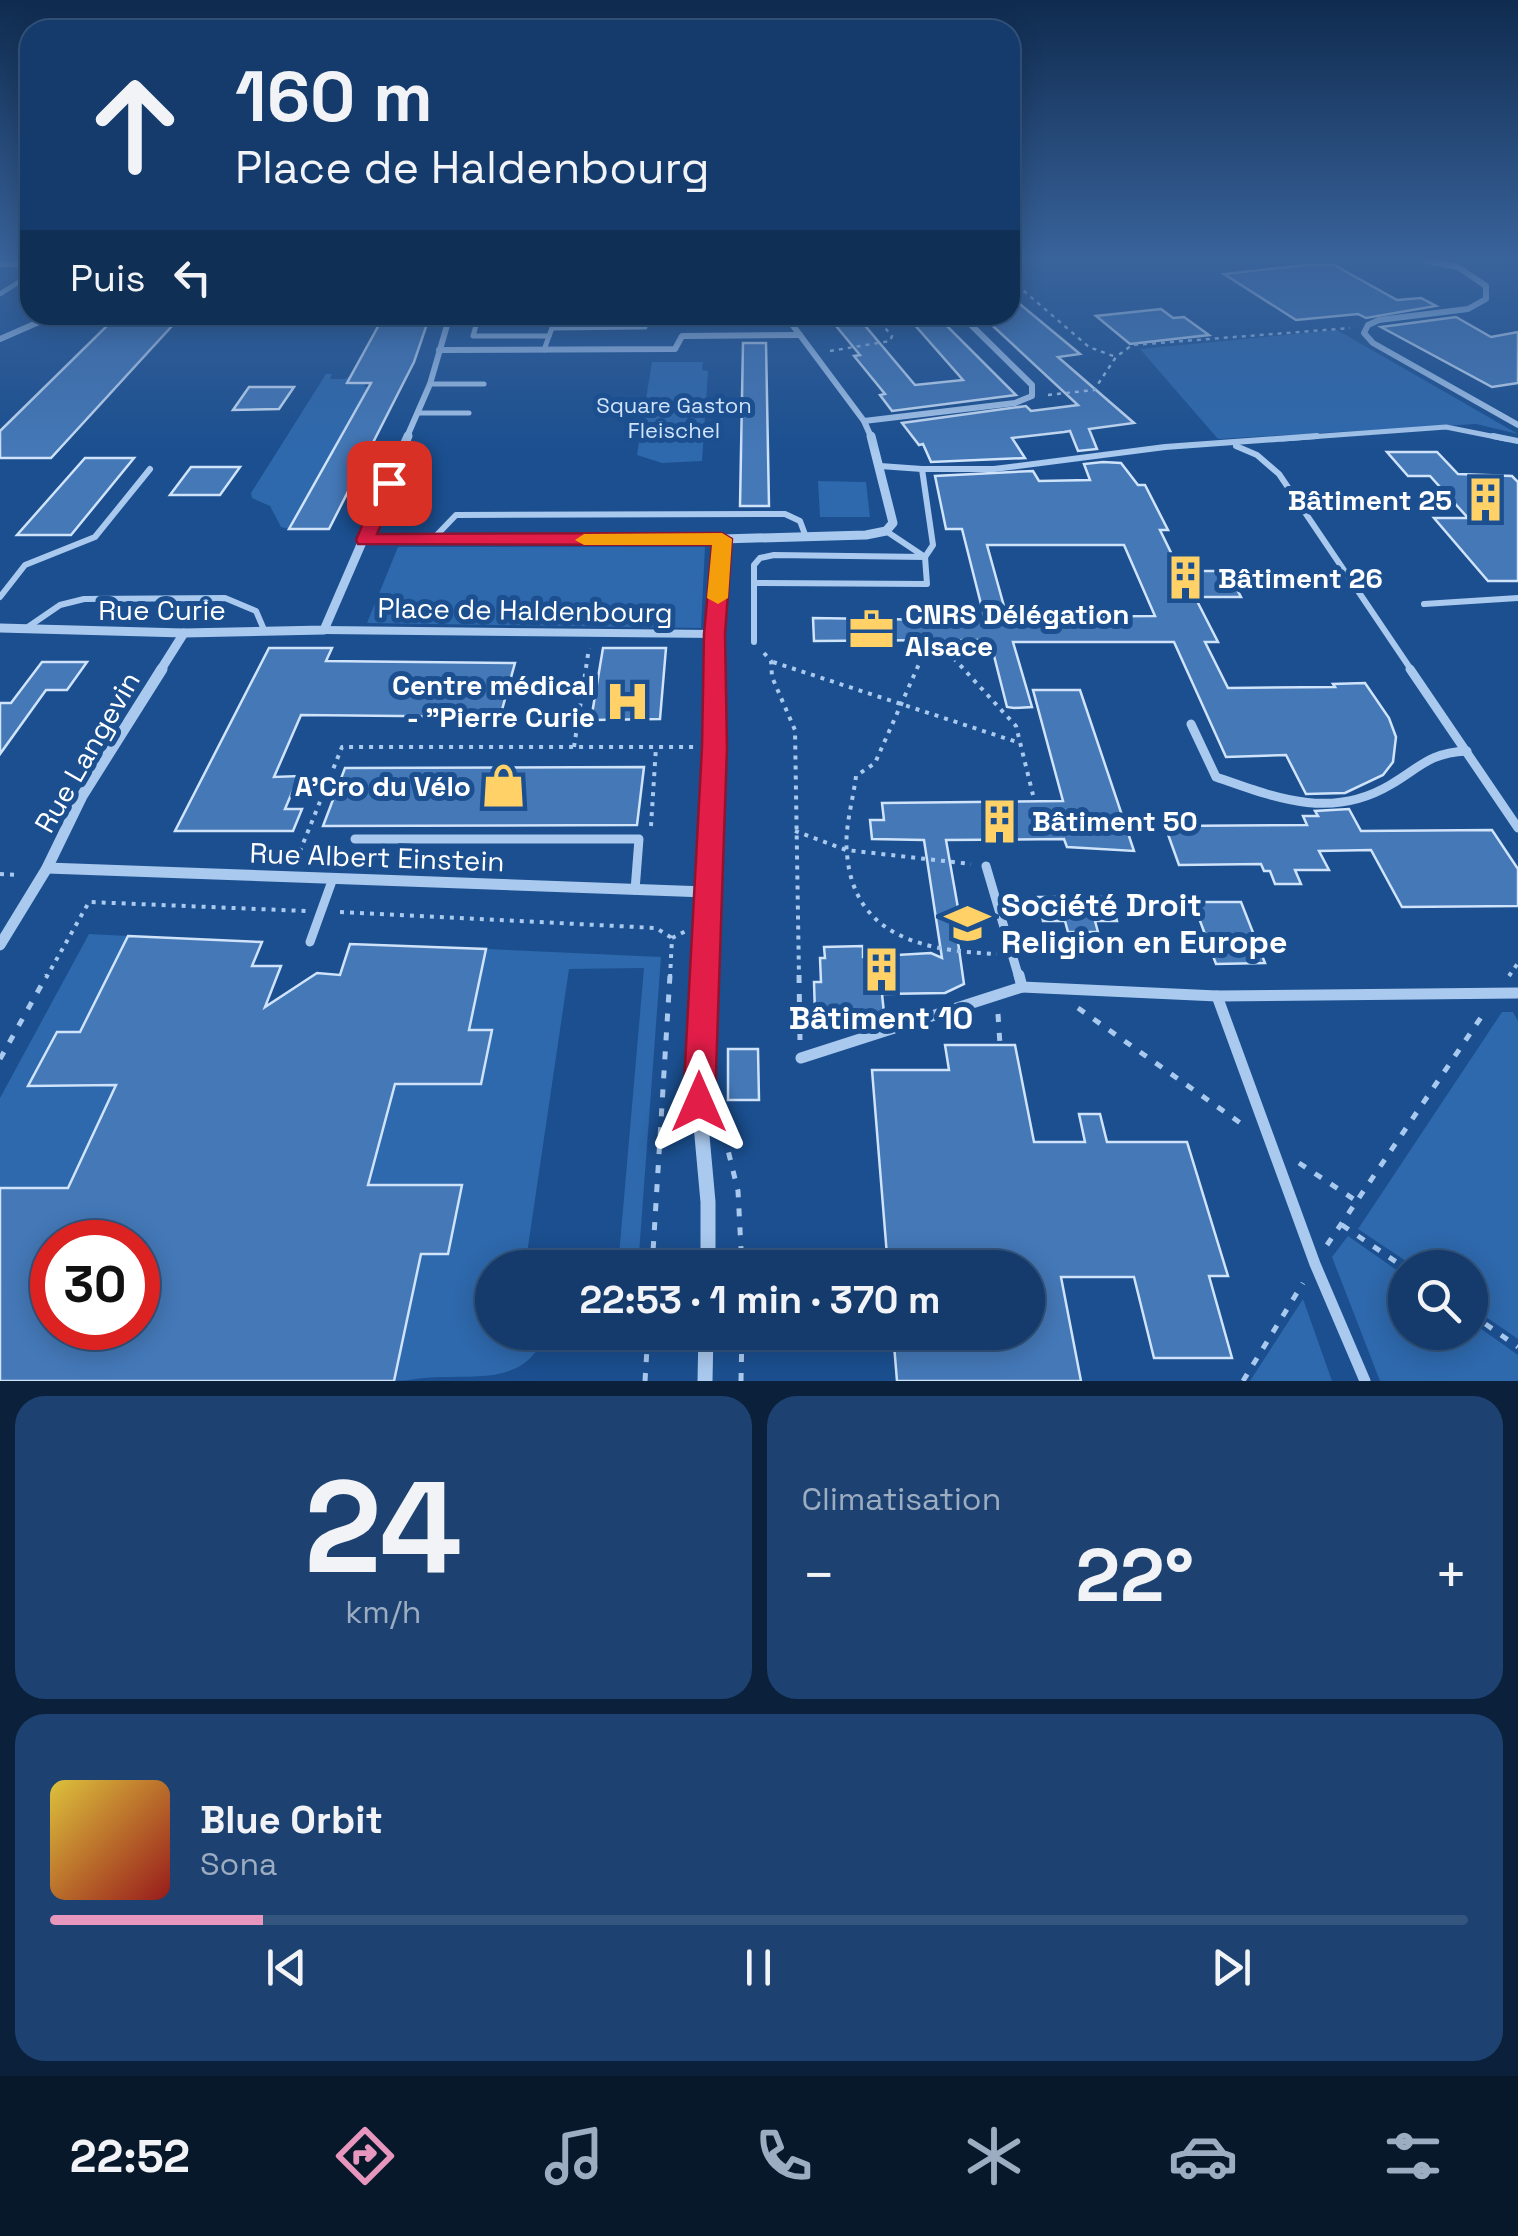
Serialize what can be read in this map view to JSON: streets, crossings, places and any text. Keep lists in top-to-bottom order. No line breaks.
{"streets":{"street":["Rue Curie","Place de Haldenbourg","Rue Langevin","Rue Albert Einstein"]},"crossings":[["Rue Curie","Place de Haldenbourg"],["Rue Curie","Rue Langevin"],["Rue Langevin","Rue Albert Einstein"]],"parks":["Square Gaston Fleischel"],"places":{"building":["Bâtiment 25","Bâtiment 26","Bâtiment 50","Bâtiment 10"],"office":["CNRS Délégation Alsace"],"hospital":["Centre médical - \"Pierre Curie"],"shop":["A'Cro du Vélo"],"school or university":["Société Droit Religion en Europe"]},"page":{"turn":["160 m","Place de Haldenbourg"],"then":"Puis","limit":"30","trip":"22:53 · 1 min · 370 m","tile":[["24","km/h"],"Climatisation"],"heat":["−","22°","+"],"song":["Blue Orbit","Sona"],"tabs":"22:52"}}
